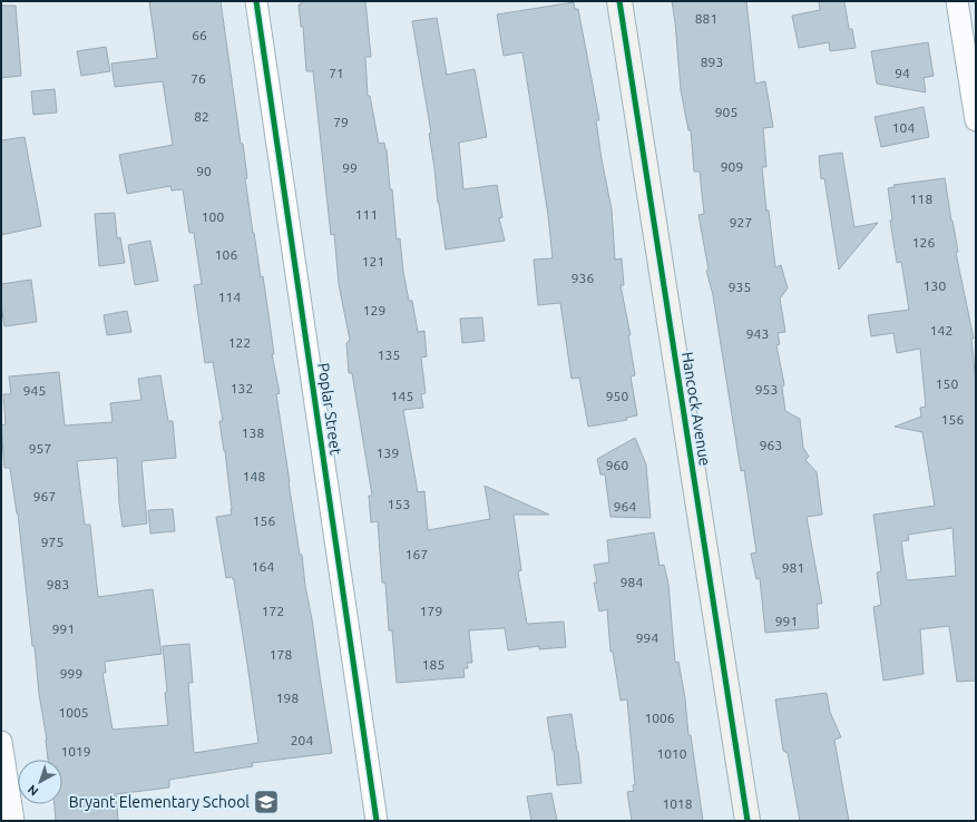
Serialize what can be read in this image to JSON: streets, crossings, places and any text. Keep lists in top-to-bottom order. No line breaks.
{"streets":{"street":["Poplar Street","Hancock Avenue"]},"places":{"school or university":["Bryant Elementary School"]},"house_numbers":["881","66","893","71","94","76","905","82","79","104","909","99","90","118","111","100","927","126","106","121","936","130","935","114","129","142","943","122","135","150","132","953","945","145","950","156","138","963","957","139","960","148","967","153","964","156","975","167","164","981","984","983","172","179","991","991","994","178","185","999","198","1005","1006","204","1019","1010","1018"],"north":"bottom left"}
